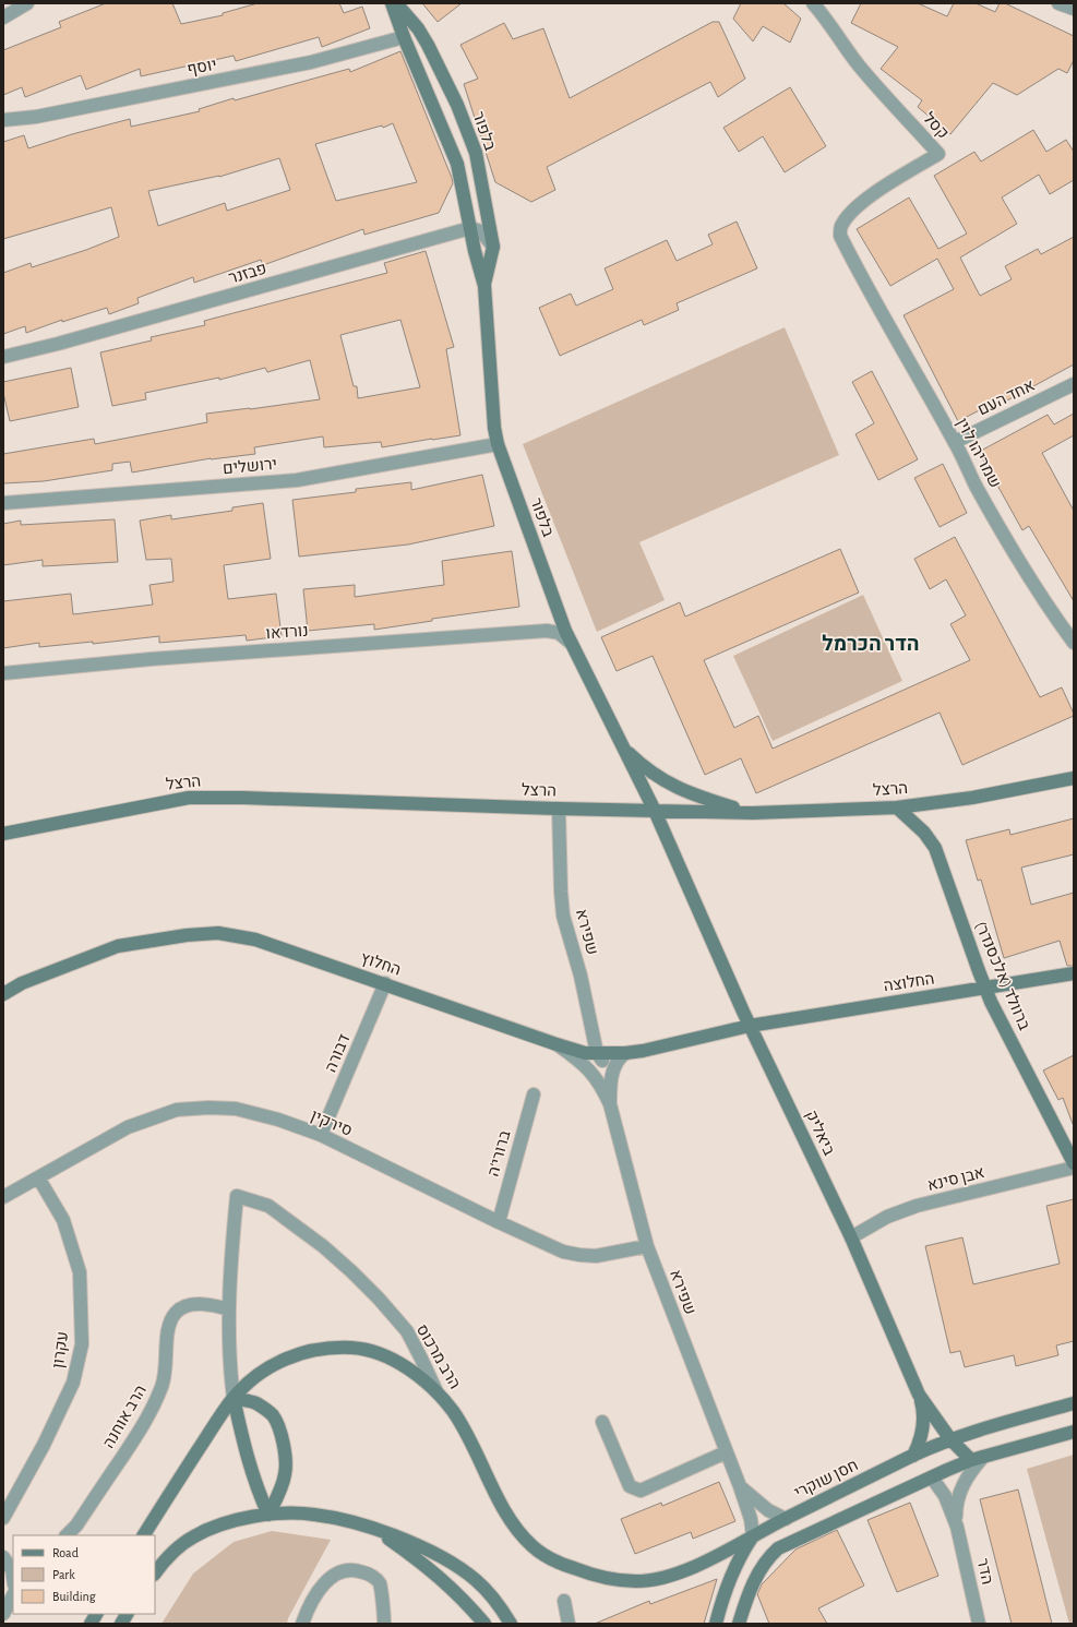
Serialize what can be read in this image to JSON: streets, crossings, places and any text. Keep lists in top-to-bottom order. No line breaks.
{"streets":{"street":["יוסף","קסל","בלפור","פבזנר","אחד העם","שמריהו לוין","ירושלים","נורדאו","הרצל","שפירא","החלוץ","ברוולד (אלכסנדר)","החלוצה","דבורה","סירקין","ביאליק","ברורי'ה","אבן סינא","עקרון","הרב מרכוס","הרב אוחנה","חסן שוקרי","הדר"]},"crossings":[["יוסף","בלפור"],["קסל","שמריהו לוין"],["בלפור","פבזנר"],["בלפור","ירושלים"],["בלפור","נורדאו"],["בלפור","הרצל"],["בלפור","ביאליק"],["אחד העם","שמריהו לוין"],["הרצל","שפירא"],["הרצל","ברוולד (אלכסנדר)"],["הרצל","ביאליק"],["שפירא","החלוץ"],["שפירא","סירקין"],["שפירא","חסן שוקרי"],["החלוץ","החלוצה"],["החלוץ","דבורה"],["החלוץ","ביאליק"],["ברוולד (אלכסנדר)","החלוצה"],["החלוצה","ביאליק"],["דבורה","סירקין"],["סירקין","ברורי'ה"],["סירקין","עקרון"],["ביאליק","אבן סינא"],["ביאליק","חסן שוקרי"],["ביאליק","הדר"],["הרב מרכוס","הרב אוחנה"],["הרב מרכוס","חסן שוקרי"]],"districts":["הדר הכרמל"],"legend":["Road","Park","Building"]}
